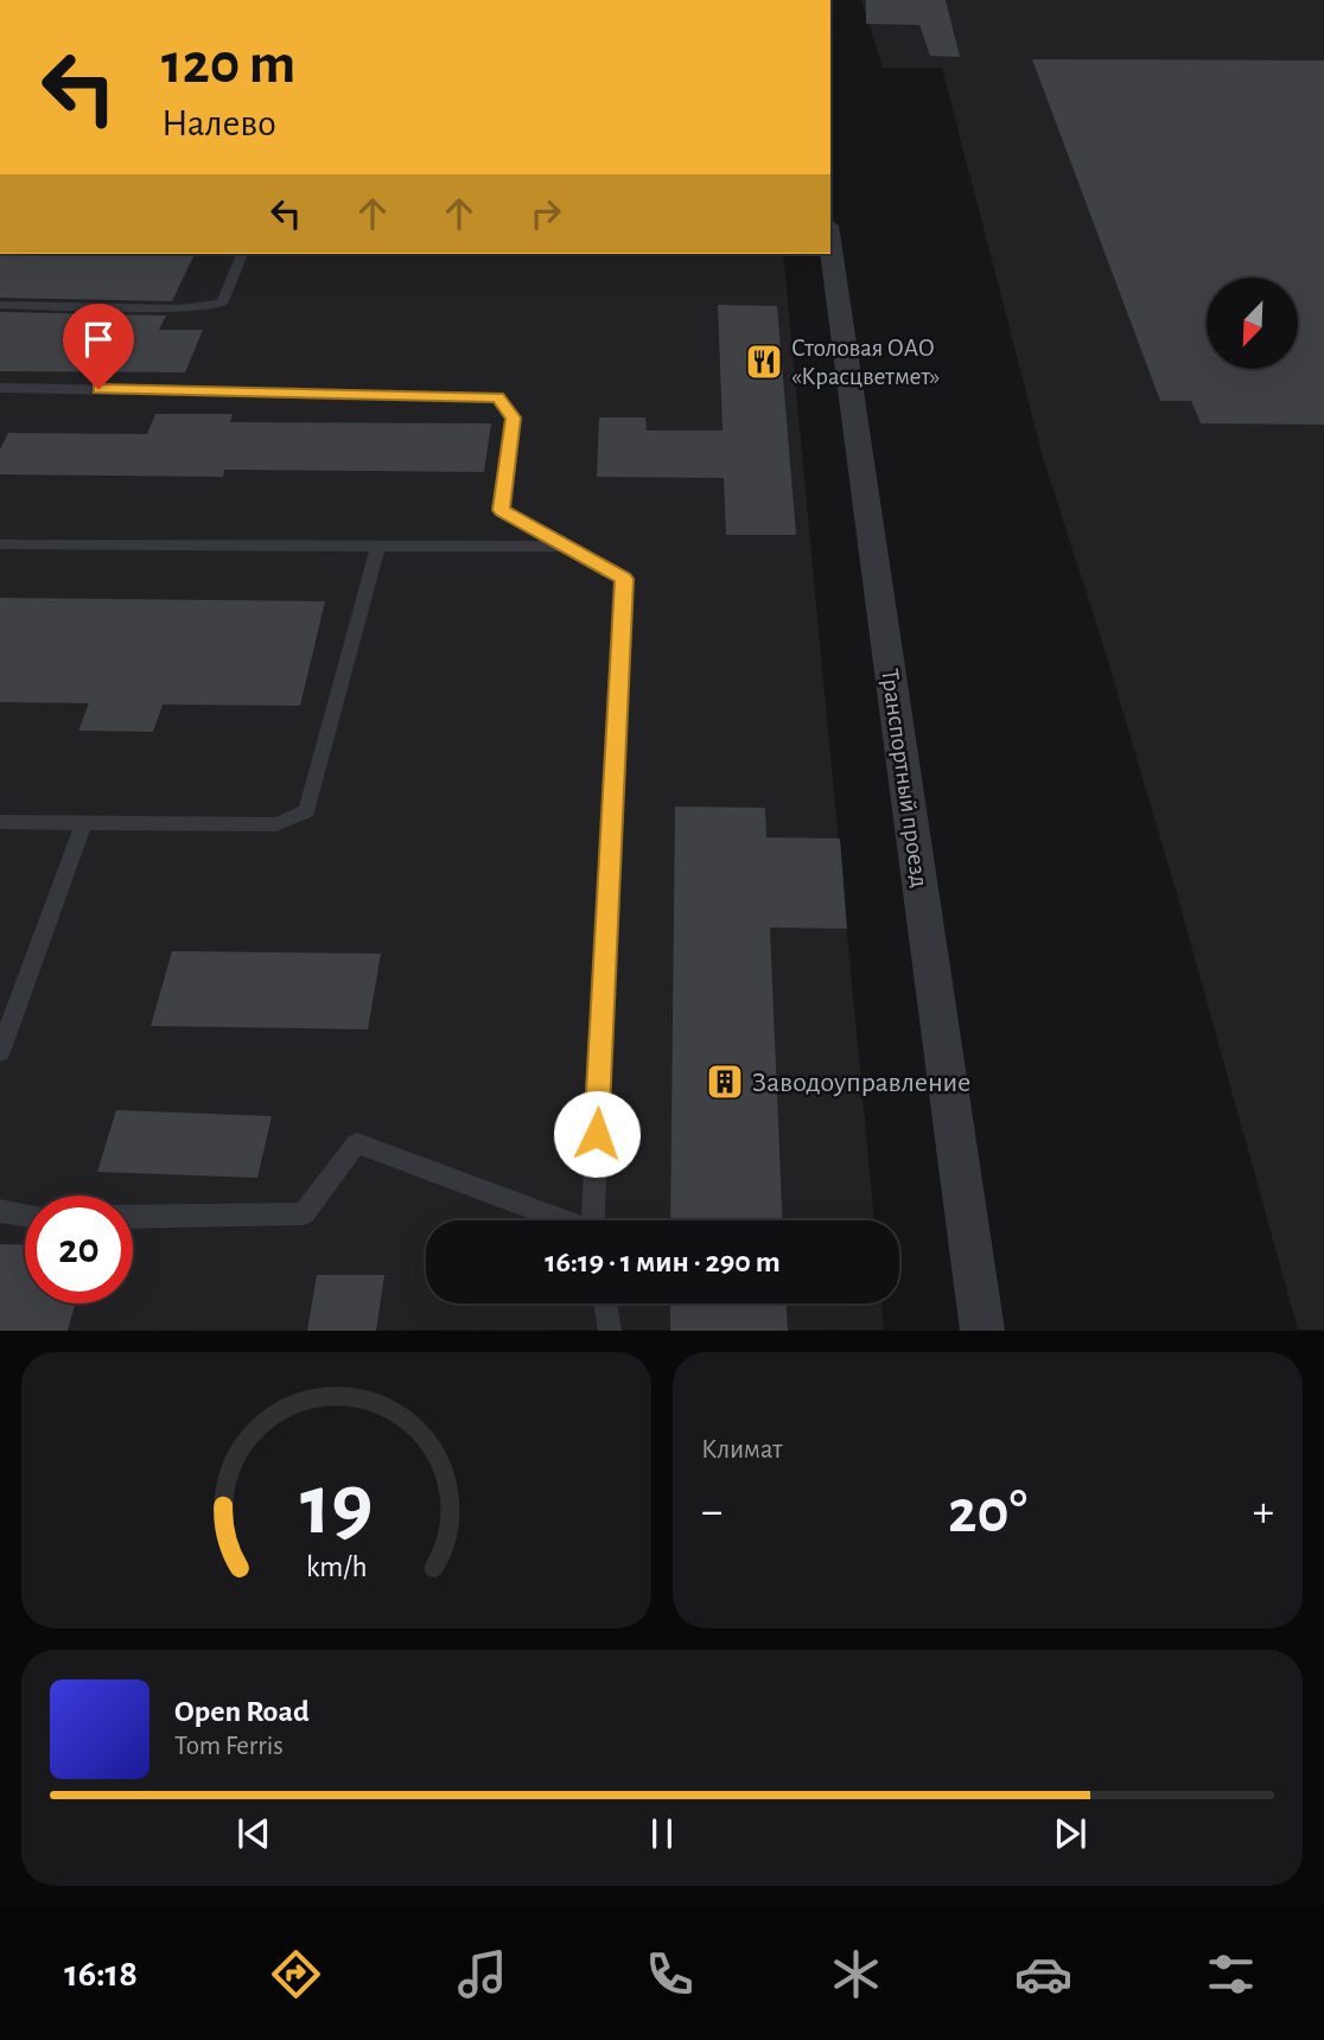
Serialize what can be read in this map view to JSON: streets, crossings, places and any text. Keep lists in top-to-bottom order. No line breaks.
{"streets":{"street":["Транспортный проезд"]},"places":{"restaurant":["Столовая ОАО «Красцветмет»"],"building":["Заводоуправление"]},"north":"bottom left","page":{"turn":["120 m","Налево"],"limit":"20","trip":"16:19 · 1 мин · 290 m","tile":"Климат","heat":["−","20°","+"],"song":["Open Road","Tom Ferris"],"tabs":"16:18","gauge":["19","km/h"]}}
